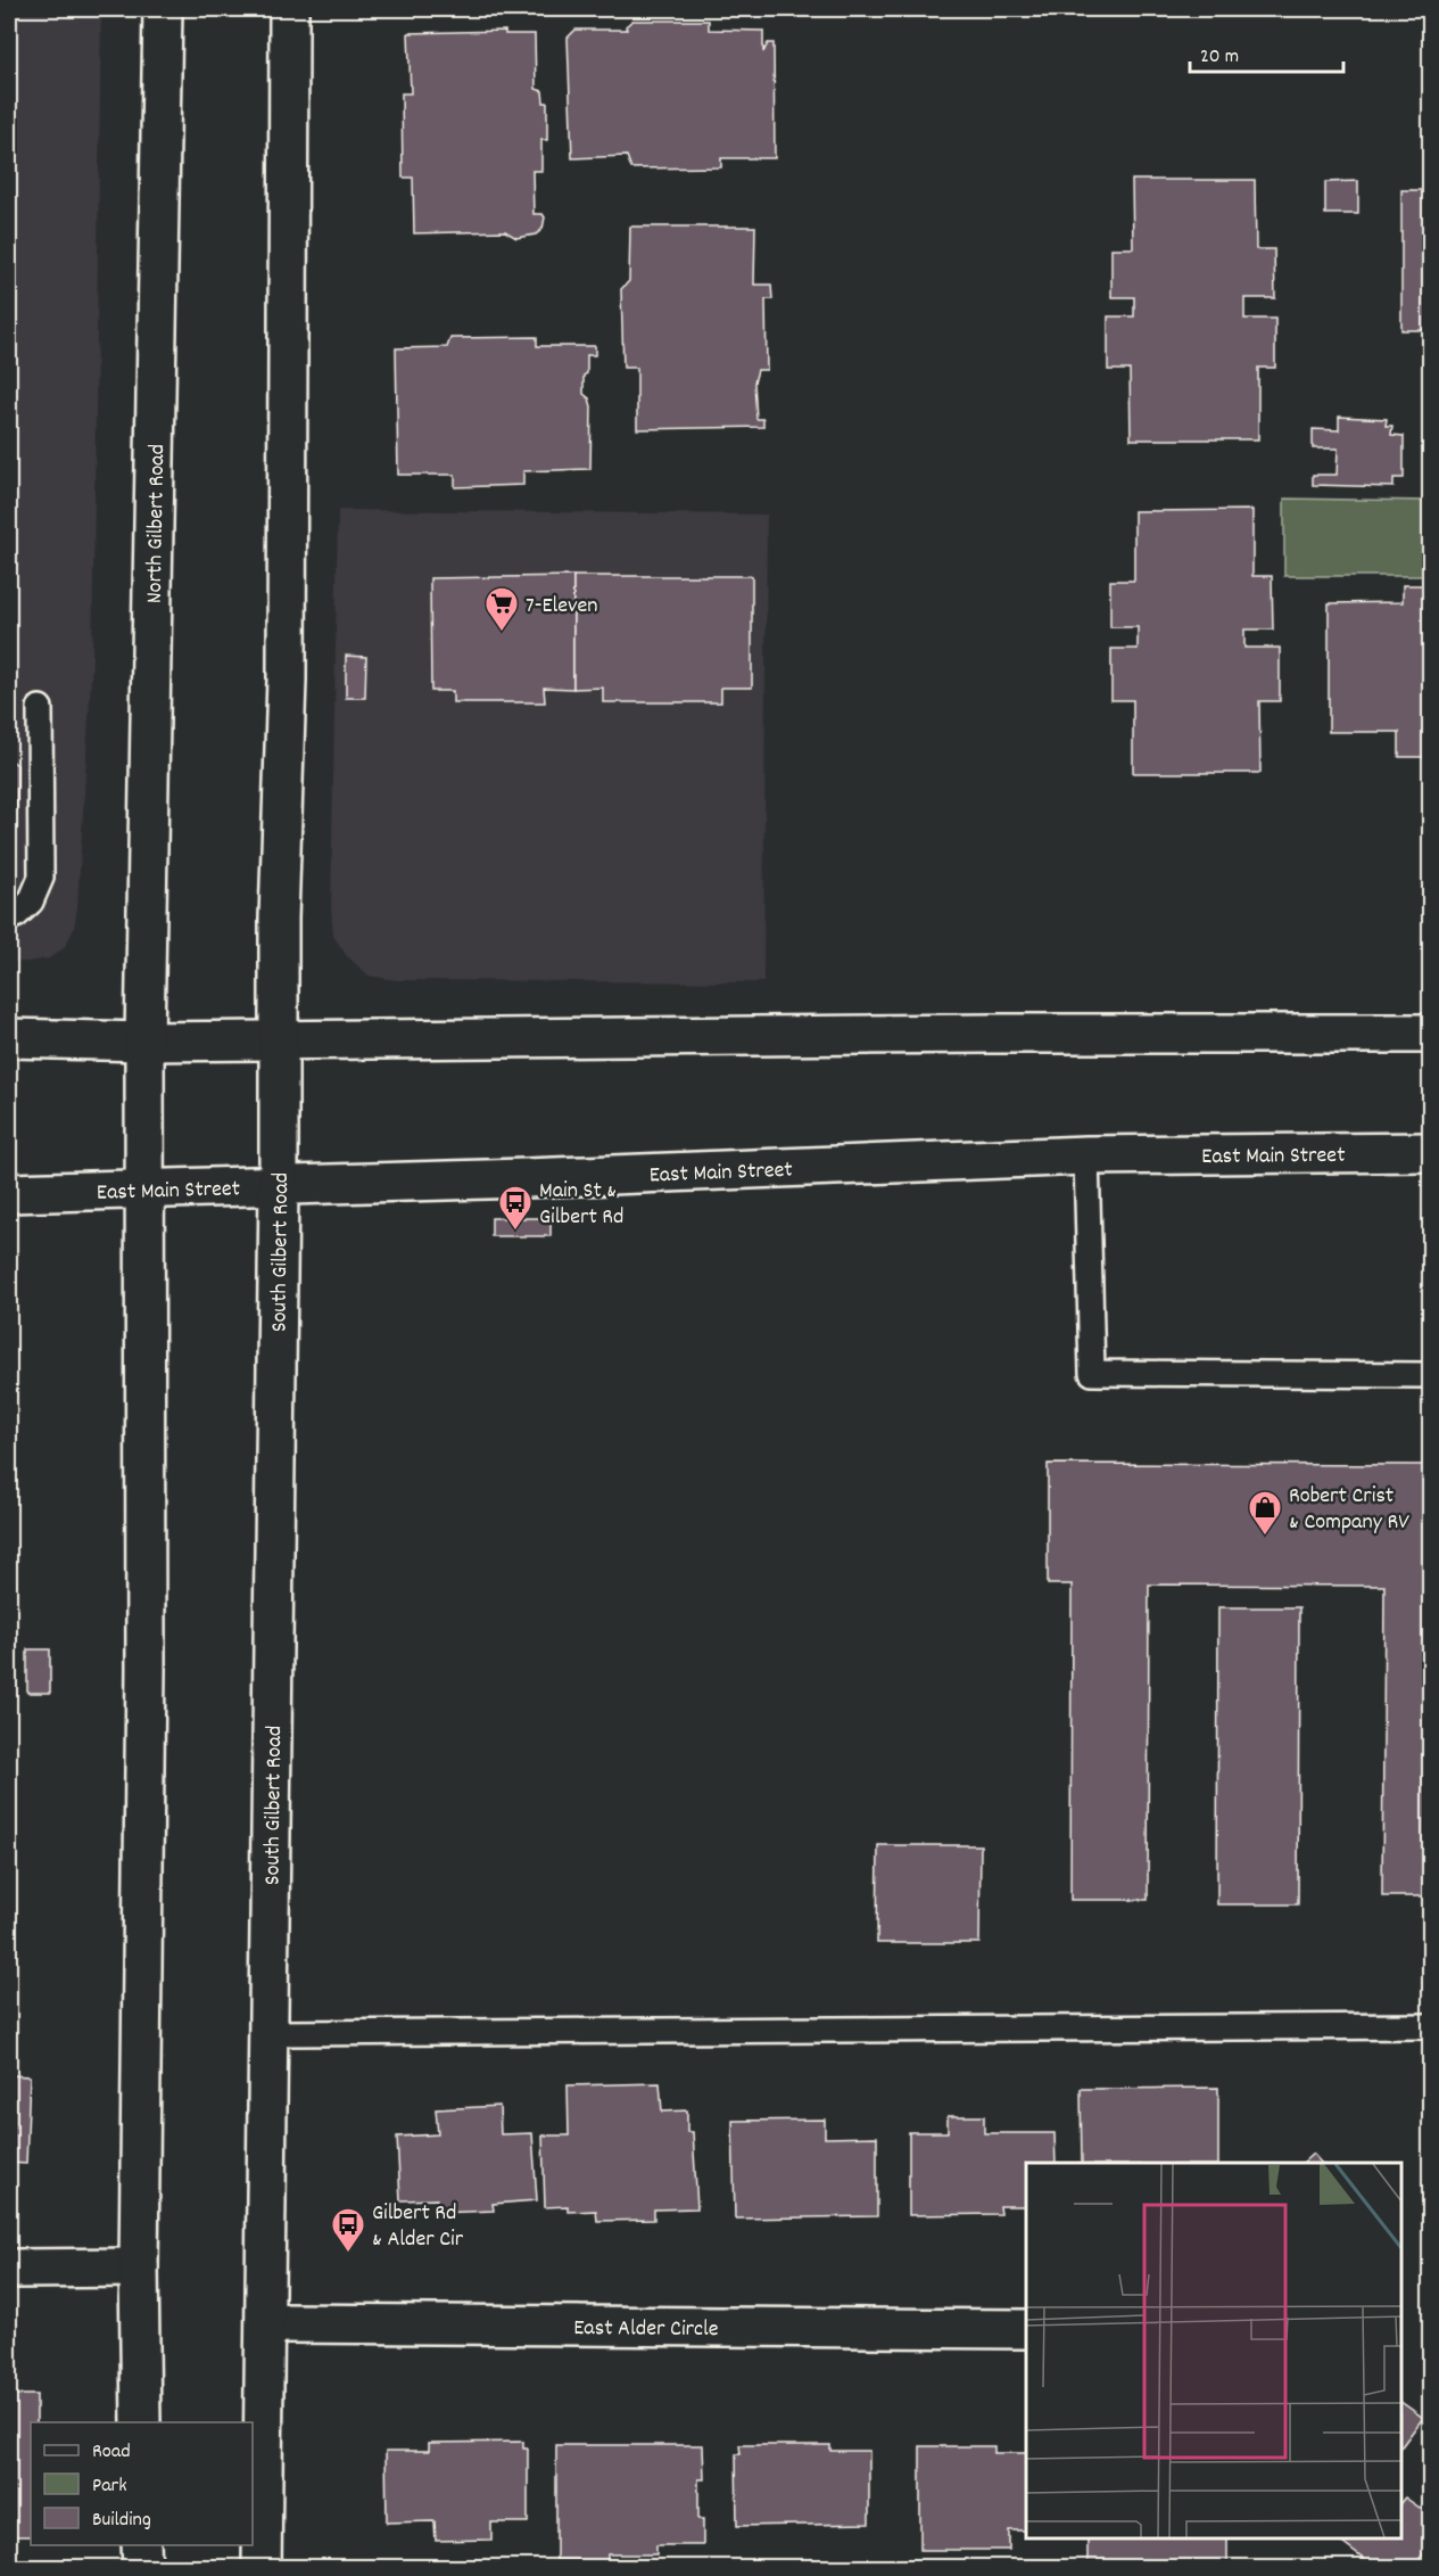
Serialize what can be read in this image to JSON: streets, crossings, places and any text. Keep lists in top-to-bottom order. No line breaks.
{"streets":{"main road":["North Gilbert Road","East Main Street","South Gilbert Road","East Alder Circle"]},"crossings":[["East Main Street","South Gilbert Road"],["South Gilbert Road","East Alder Circle"]],"places":{"supermarket":["7-Eleven"],"bus stop":["Main St & Gilbert Rd","Gilbert Rd & Alder Cir"],"shop":["Robert Crist & Company RV"]},"legend":["Road","Park","Building"],"scale_bar":"20 m"}
